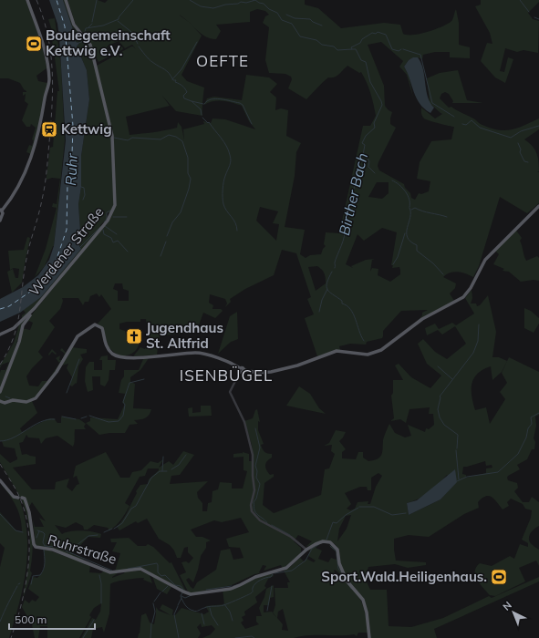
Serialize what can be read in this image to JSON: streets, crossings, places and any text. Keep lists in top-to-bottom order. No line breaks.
{"streets":{"main road":["Werdener Straße","Ruhrstraße"]},"districts":["OEFTE","ISENBÜGEL"],"water":["Ruhr","Birther Bach"],"places":{"sports":["Boulegemeinschaft Kettwig e.V.","Sport.Wald.Heiligenhaus."],"station":["Kettwig"],"church":["Jugendhaus St. Altfrid"]},"scale_bar":"500 m","north":"top left"}
